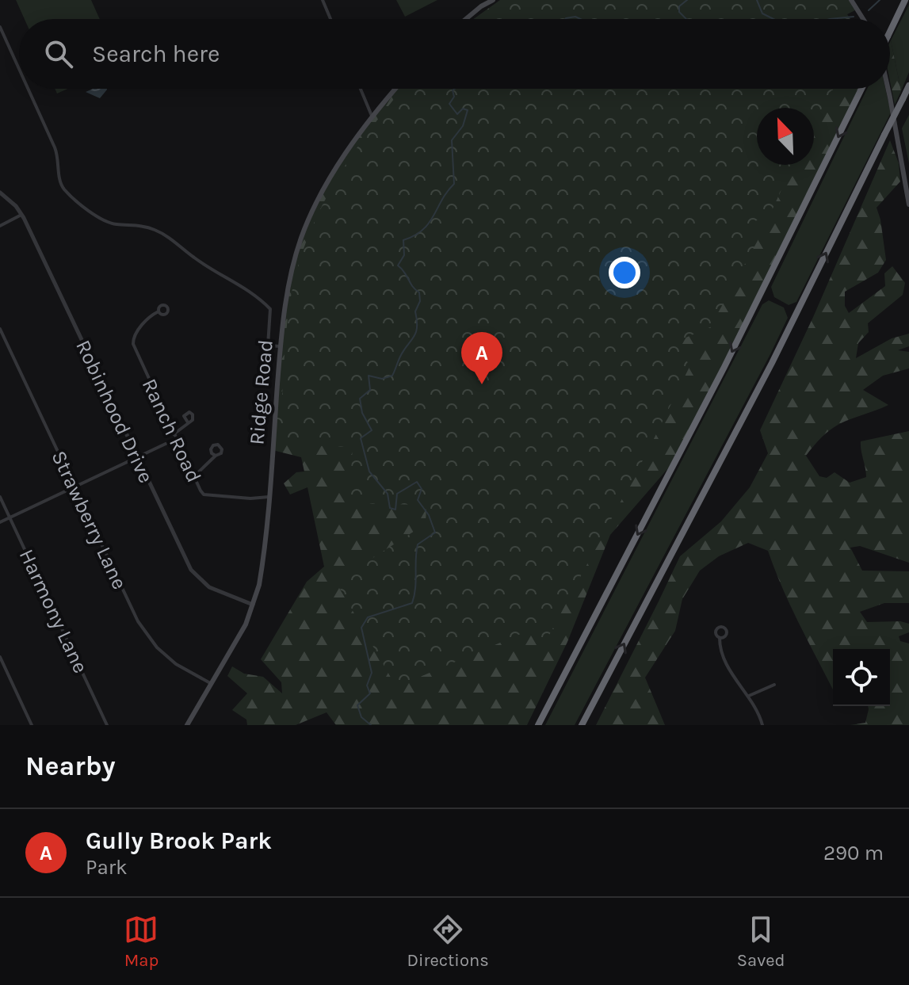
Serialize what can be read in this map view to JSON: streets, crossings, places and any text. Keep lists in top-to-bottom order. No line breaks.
{"streets":{"main road":["Ridge Road"],"street":["Robinhood Drive","Ranch Road","Strawberry Lane","Harmony Lane"]},"crossings":[["Ridge Road","Robinhood Drive"],["Ridge Road","Ranch Road"],["Ridge Road","Strawberry Lane"]],"north":"top left","page":{"search":"Search here","pins":"A","heading":"Nearby","list":[{"mark":"A","name":"Gully Brook Park","note":"Park","value":"290 m"}],"nav":["Map","Directions","Saved"]}}
